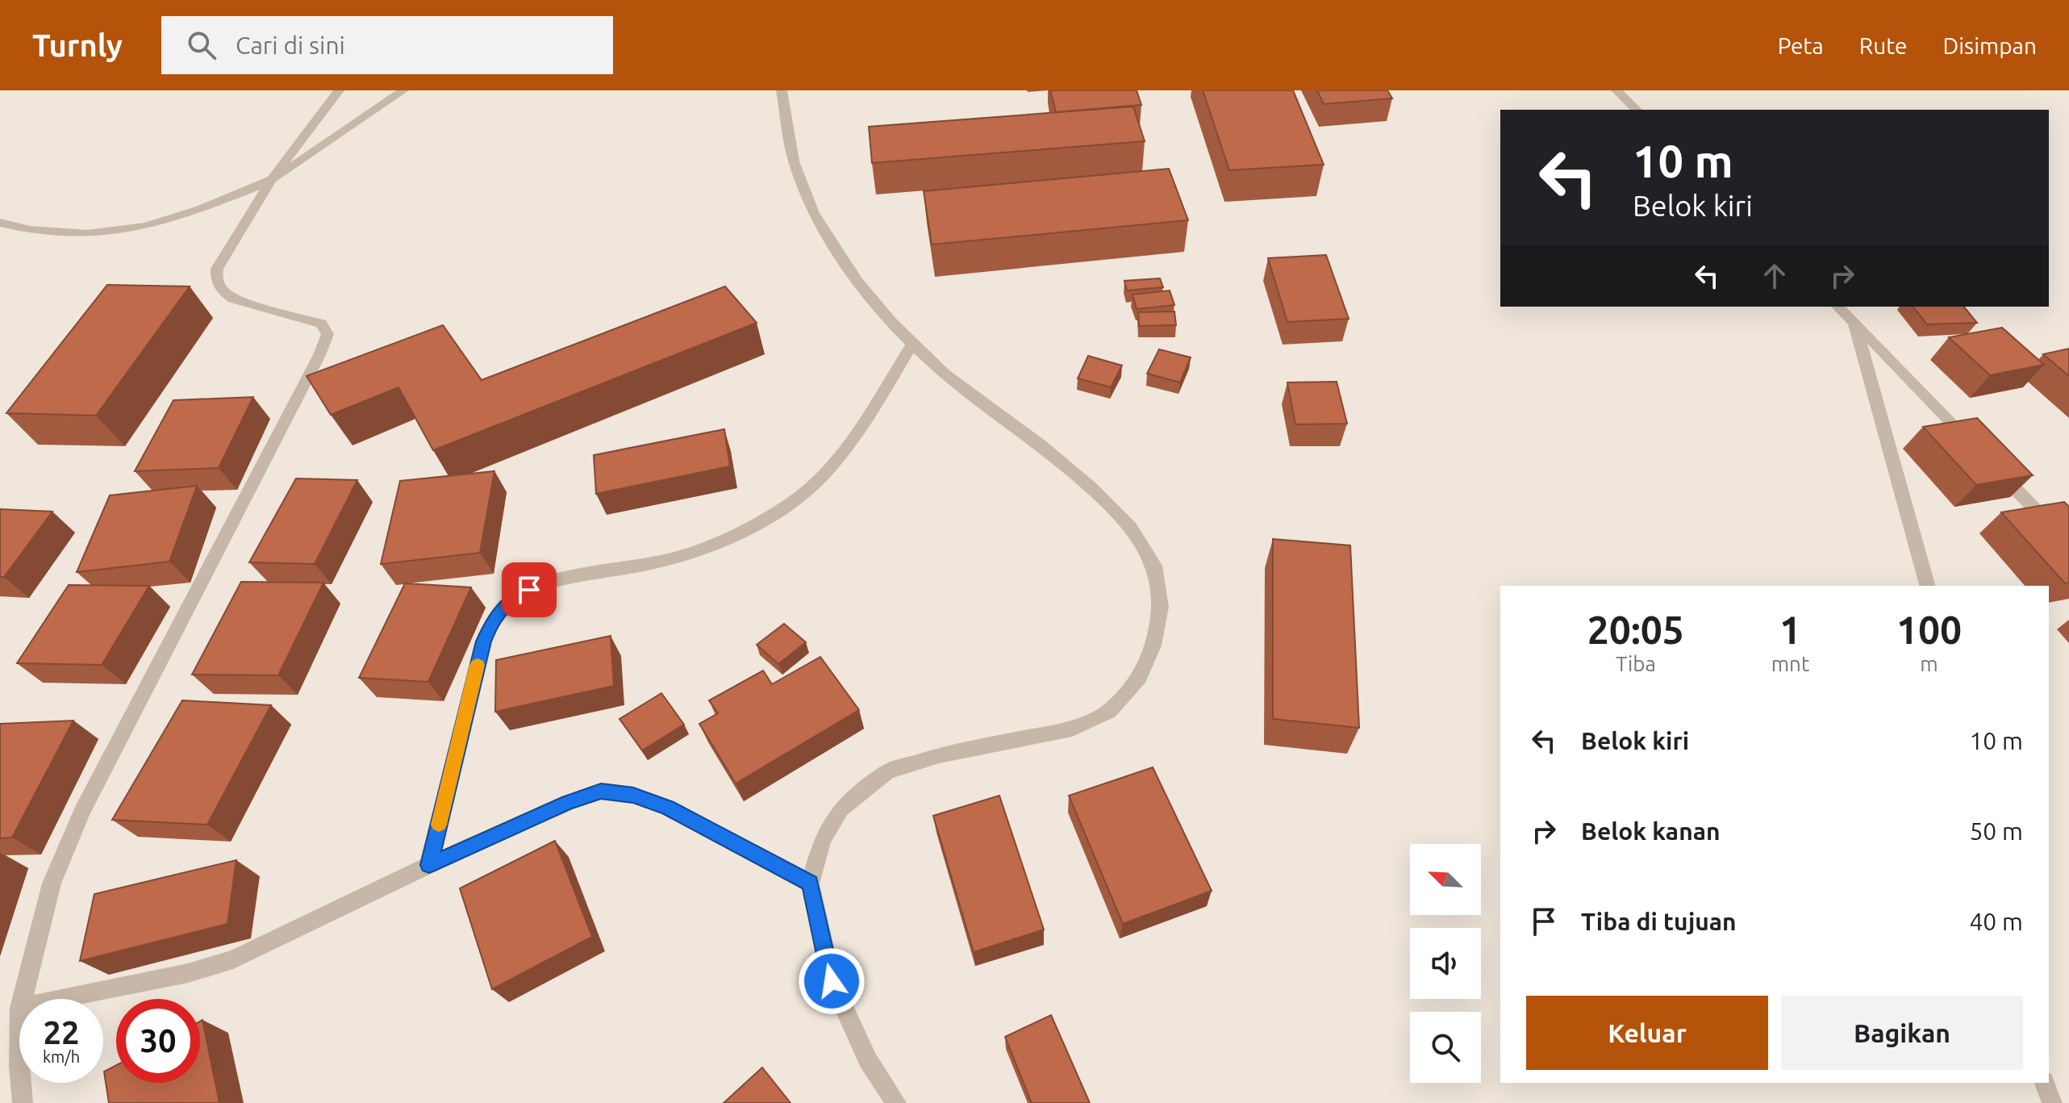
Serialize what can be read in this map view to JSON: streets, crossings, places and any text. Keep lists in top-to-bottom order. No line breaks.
{"north":"top left","page":{"header":"Turnly","search":"Cari di sini","nav":["Peta","Rute","Disimpan"],"turn":["10 m","Belok kiri"],"eta":["20:05","Tiba","1","mnt","100","m"],"list":[{"name":"Belok kiri","value":"10 m"},{"name":"Belok kanan","value":"50 m"},{"name":"Tiba di tujuan","value":"40 m"}],"buttons":["Keluar","Bagikan"],"speed":"22 km/h","limit":"30"}}
